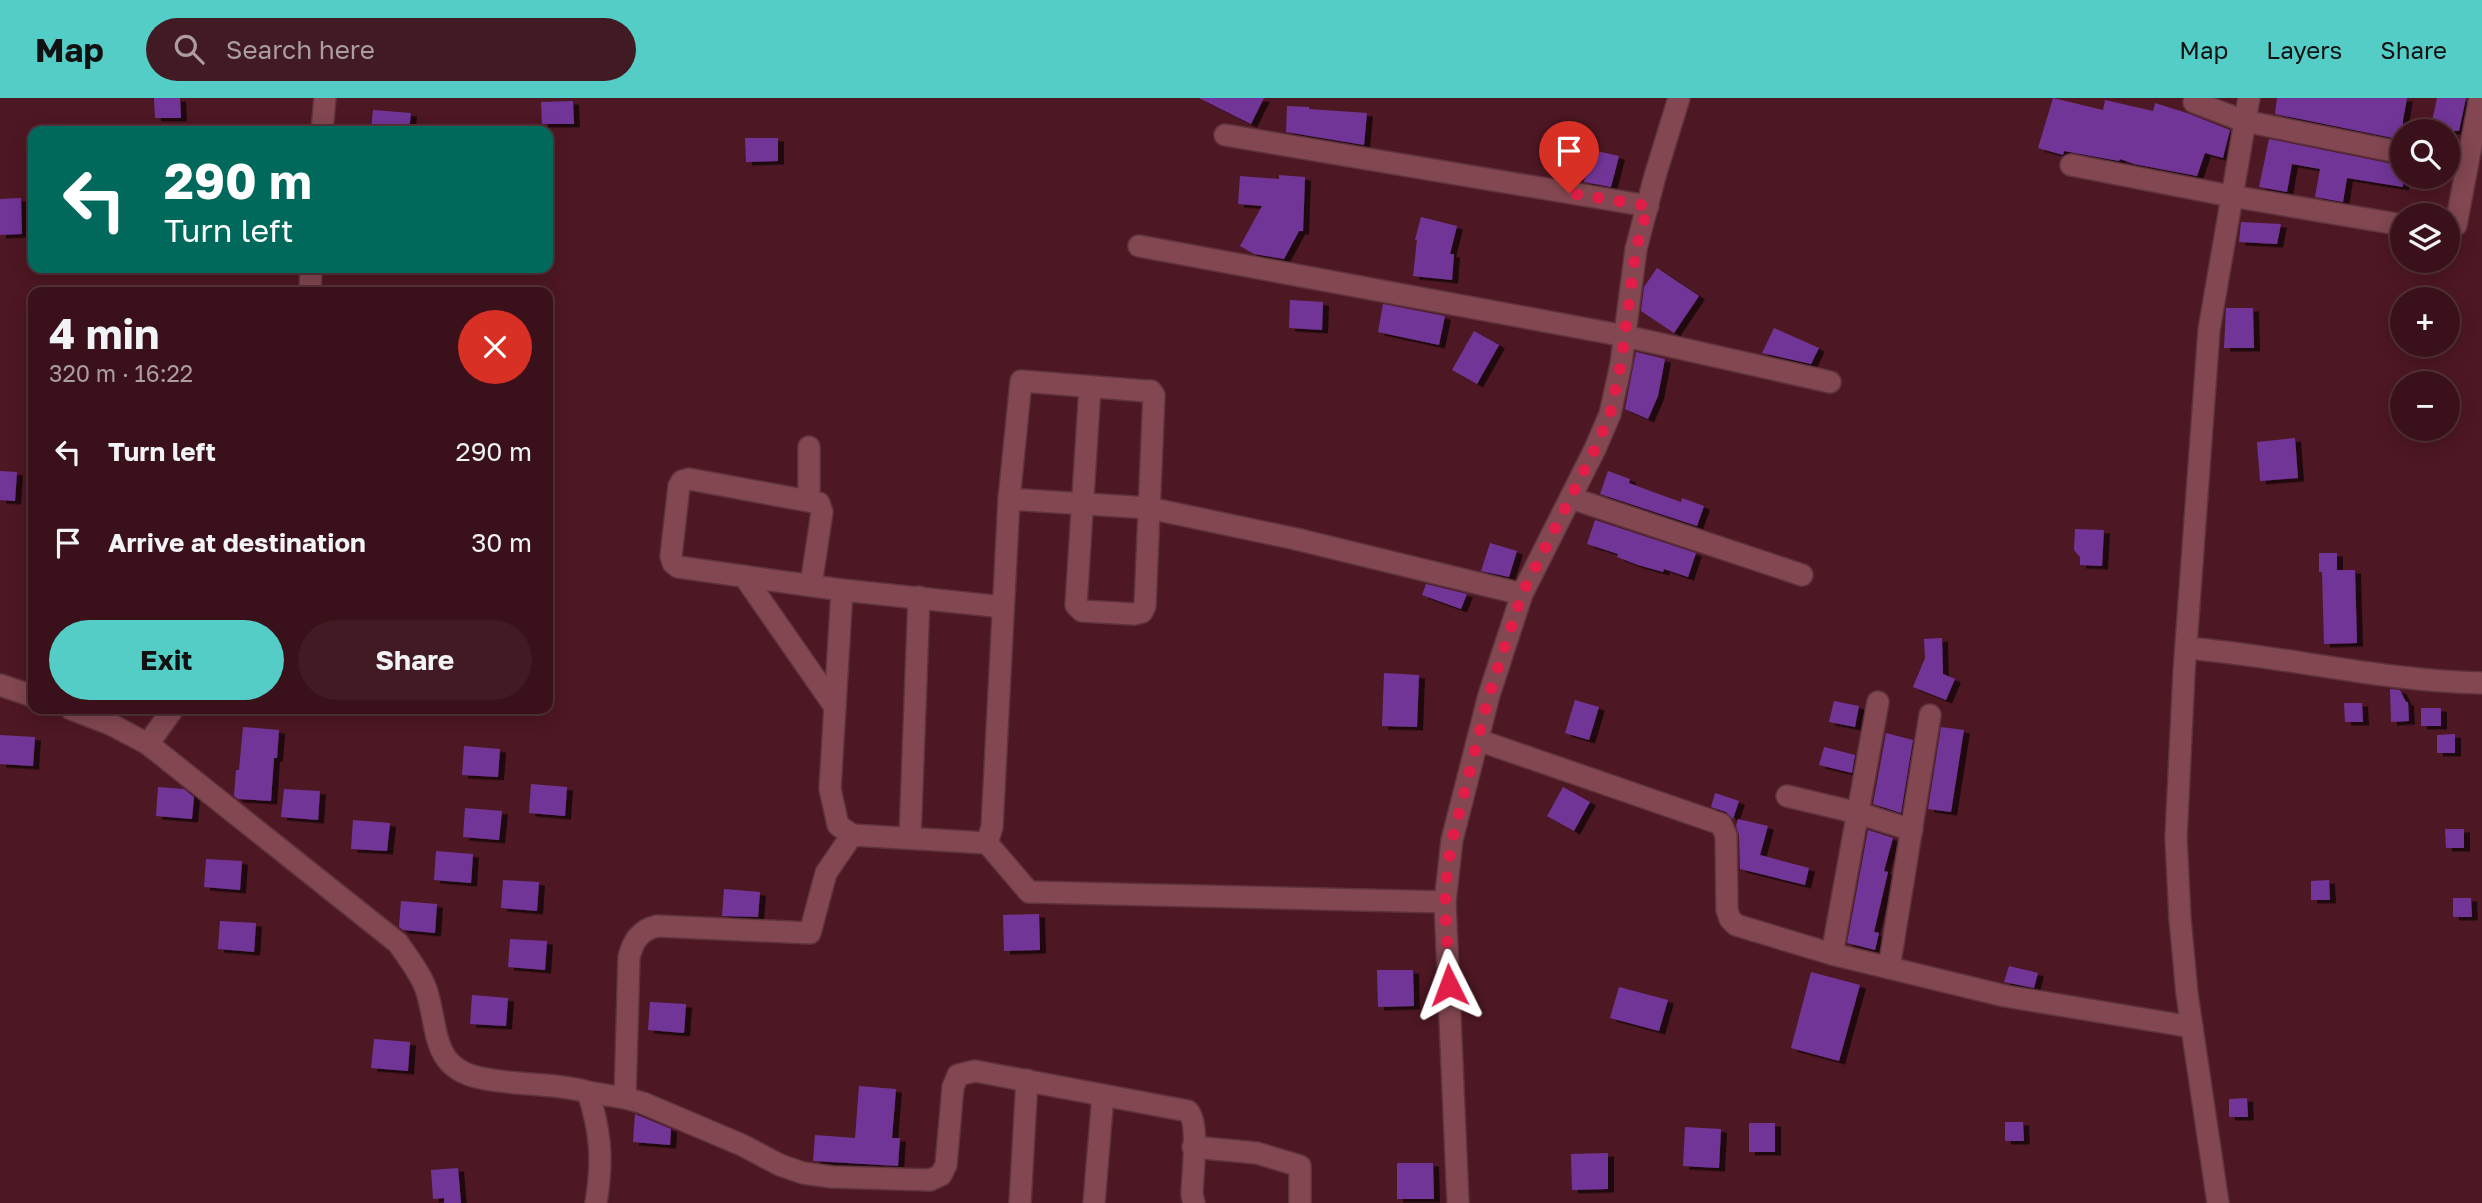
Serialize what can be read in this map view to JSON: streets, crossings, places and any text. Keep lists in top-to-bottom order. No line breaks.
{"page":{"header":"Map","search":"Search here","nav":["Map","Layers","Share"],"map_buttons":["+","−"],"turn":["290 m","Turn left"],"heading":["4 min","320 m · 16:22"],"list":[{"name":"Turn left","value":"290 m"},{"name":"Arrive at destination","value":"30 m"}],"buttons":["Exit","Share"]}}
